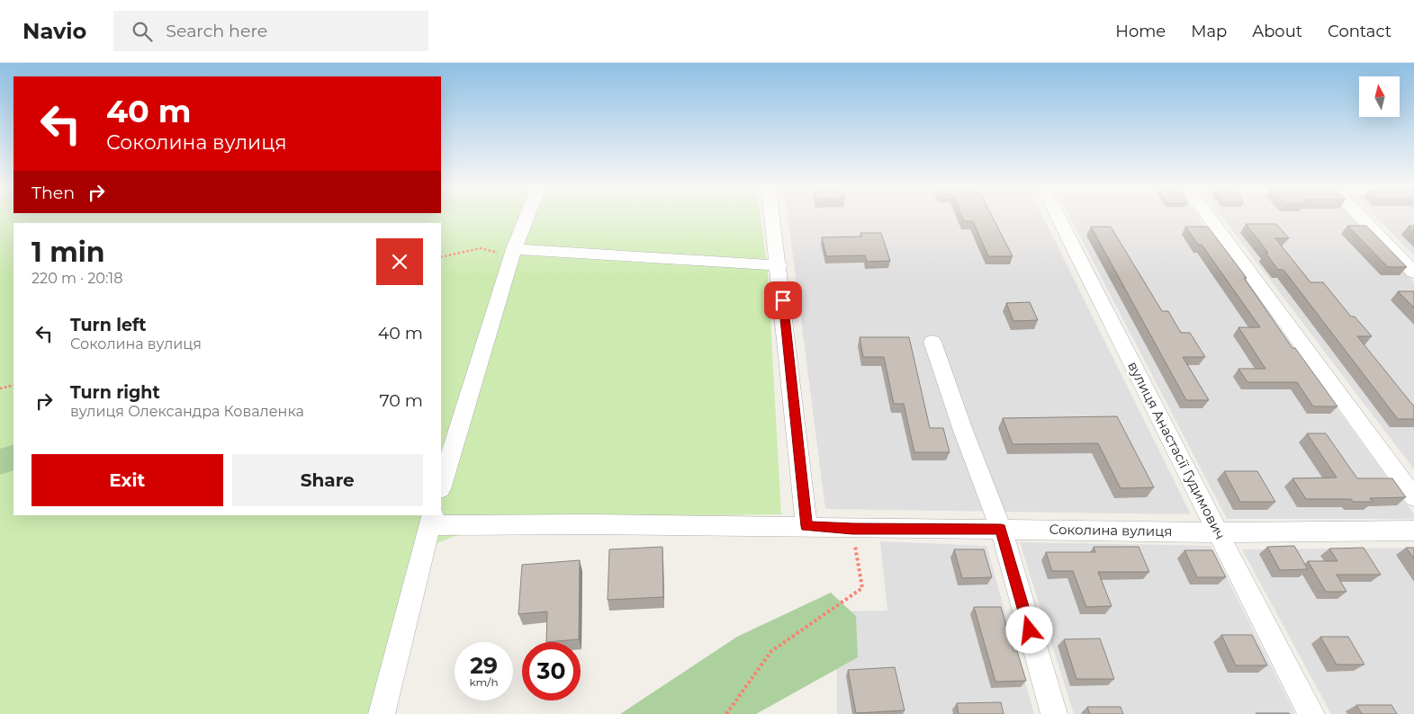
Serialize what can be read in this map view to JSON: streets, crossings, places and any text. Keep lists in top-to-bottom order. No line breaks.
{"streets":{"street":["вулиця Анастасії Гудимович","Соколина вулиця"]},"crossings":[["вулиця Анастасії Гудимович","Соколина вулиця"]],"north":"top","page":{"header":"Navio","search":"Search here","nav":["Home","Map","About","Contact"],"turn":["40 m","Соколина вулиця"],"then":"Then","heading":["1 min","220 m · 20:18"],"list":[{"name":"Turn left","note":"Соколина вулиця","value":"40 m"},{"name":"Turn right","note":"вулиця Олександра Коваленка","value":"70 m"}],"buttons":["Exit","Share"],"speed":"29 km/h","limit":"30"}}
